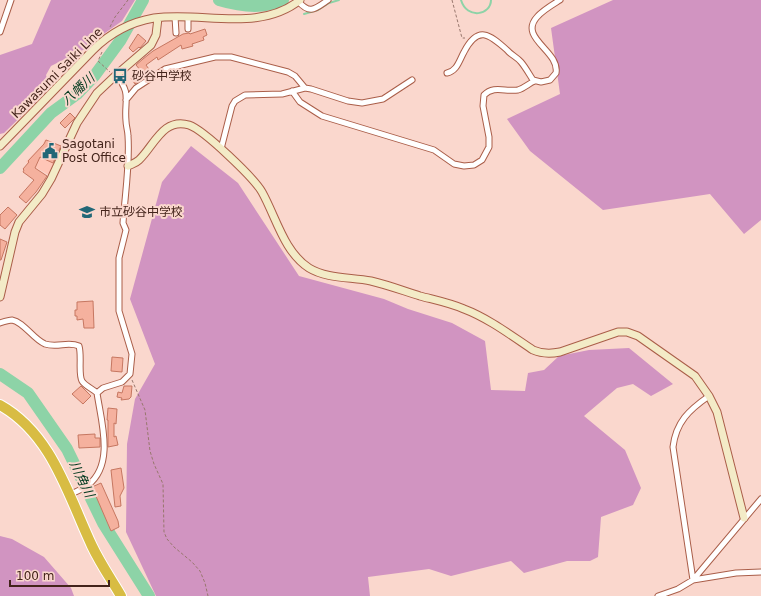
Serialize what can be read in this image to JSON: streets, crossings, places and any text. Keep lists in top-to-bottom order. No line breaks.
{"streets":{"street":["Kawasumi Saiki Line"]},"water":["八幡川","川角川"],"places":{"bus stop":["砂谷中学校"],"public building":["Sagotani Post Office"],"school or university":["市立砂谷中学校"]},"scale_bar":"100 m"}
